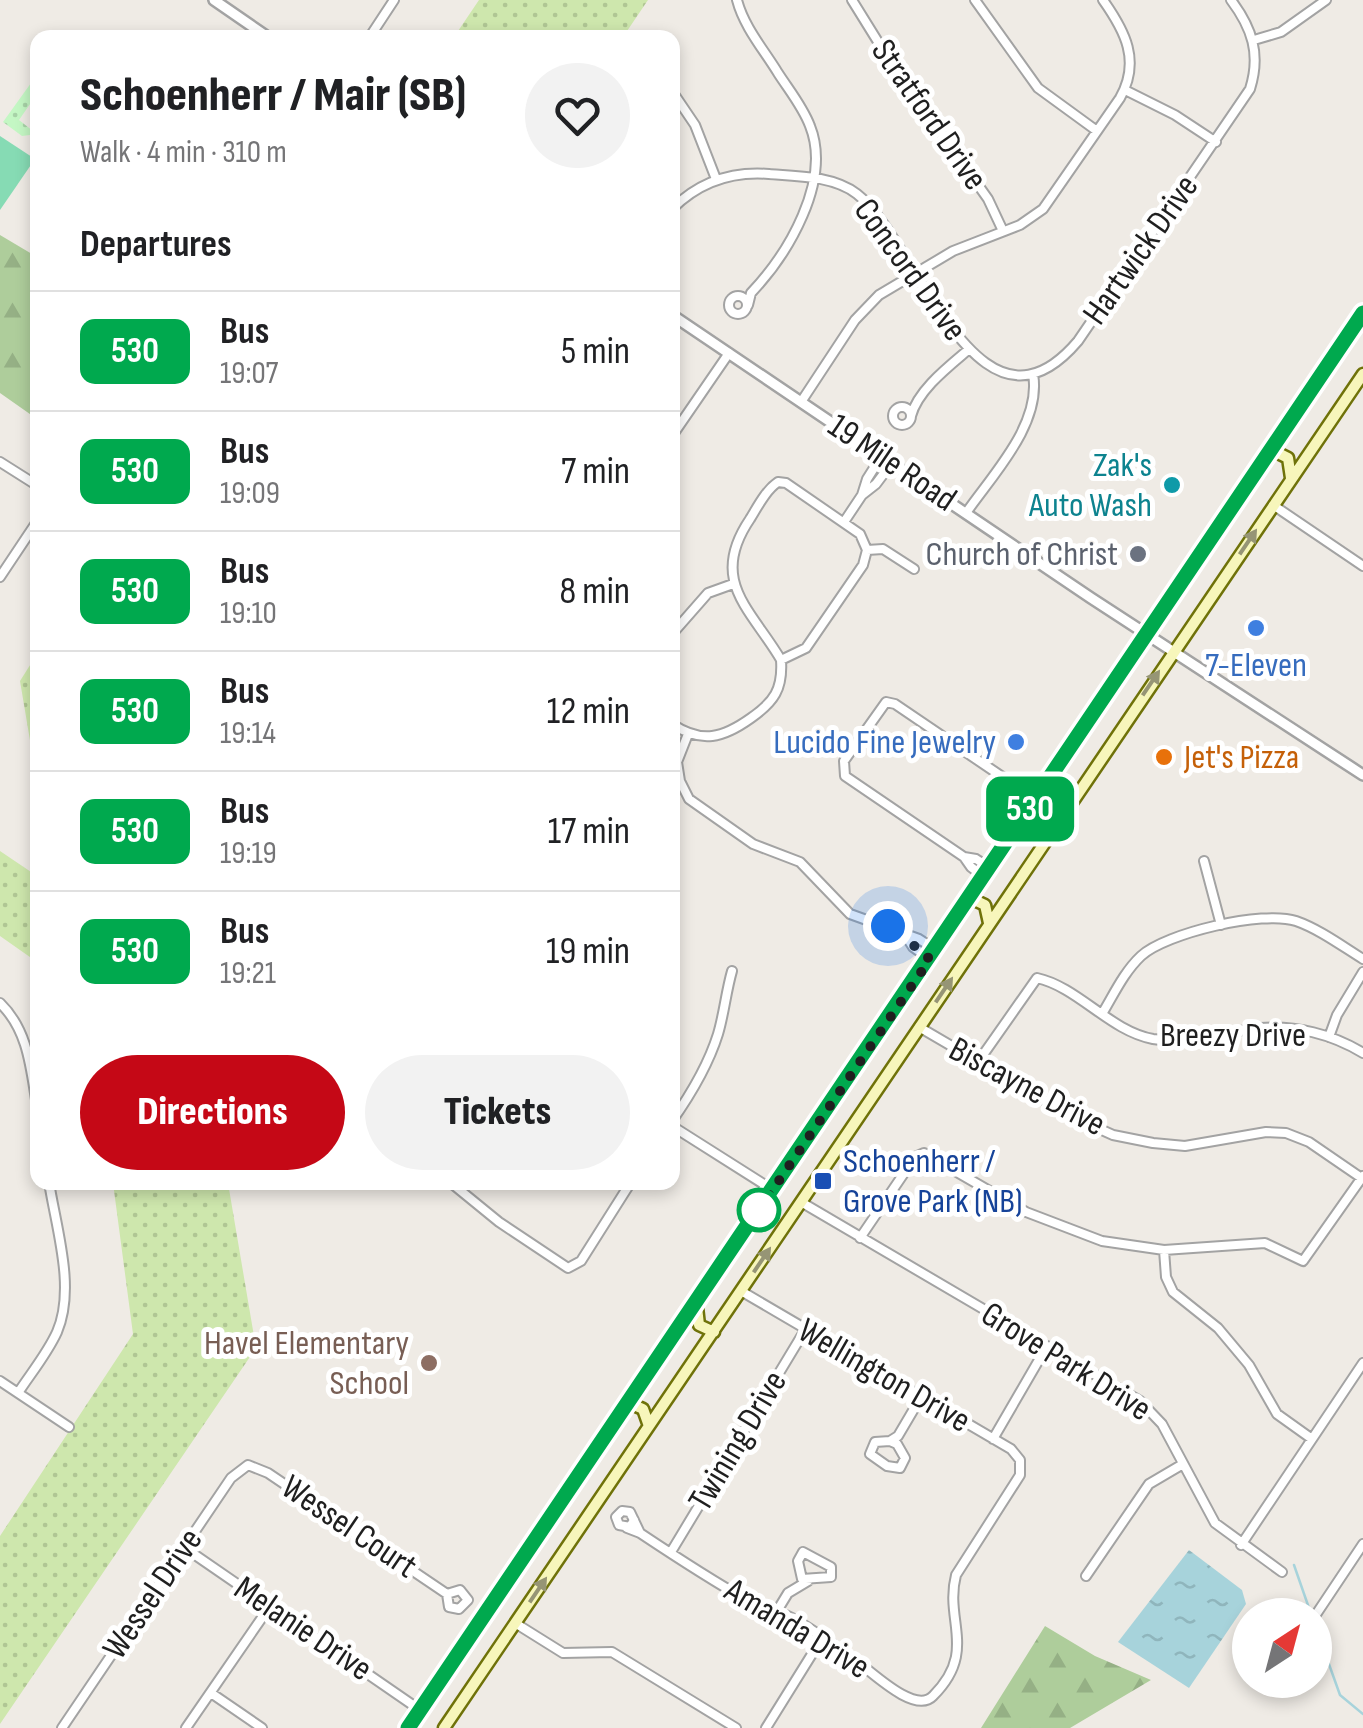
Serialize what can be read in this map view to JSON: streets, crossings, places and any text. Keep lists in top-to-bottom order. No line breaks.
{"streets":{"street":["Stratford Drive","Hartwick Drive","Concord Drive","19 Mile Road","Breezy Drive","Biscayne Drive","Grove Park Drive","Wellington Drive","Twining Drive","Wessel Court","Wessel Drive","Melanie Drive","Amanda Drive"]},"crossings":[["Hartwick Drive","Concord Drive"],["Breezy Drive","Biscayne Drive"],["Wellington Drive","Twining Drive"],["Wellington Drive","Amanda Drive"],["Twining Drive","Amanda Drive"],["Wessel Court","Wessel Drive"],["Wessel Drive","Melanie Drive"]],"places":{"other":["Zak's Auto Wash","Church of Christ","7-Eleven","Lucido Fine Jewelry","Jet's Pizza","Havel Elementary School"],"transit":["Schoenherr / Grove Park (NB)"]},"lines":["bus line 530"],"north":"top right","page":{"on_map":"530","heading":[["Schoenherr / Mair (SB)","Walk · 4 min · 310 m"],"Departures"],"list":[{"mark":"530","name":"Bus","note":"19:07","value":"5 min"},{"mark":"530","name":"Bus","note":"19:09","value":"7 min"},{"mark":"530","name":"Bus","note":"19:10","value":"8 min"},{"mark":"530","name":"Bus","note":"19:14","value":"12 min"},{"mark":"530","name":"Bus","note":"19:19","value":"17 min"},{"mark":"530","name":"Bus","note":"19:21","value":"19 min"}],"buttons":["Directions","Tickets"]}}
